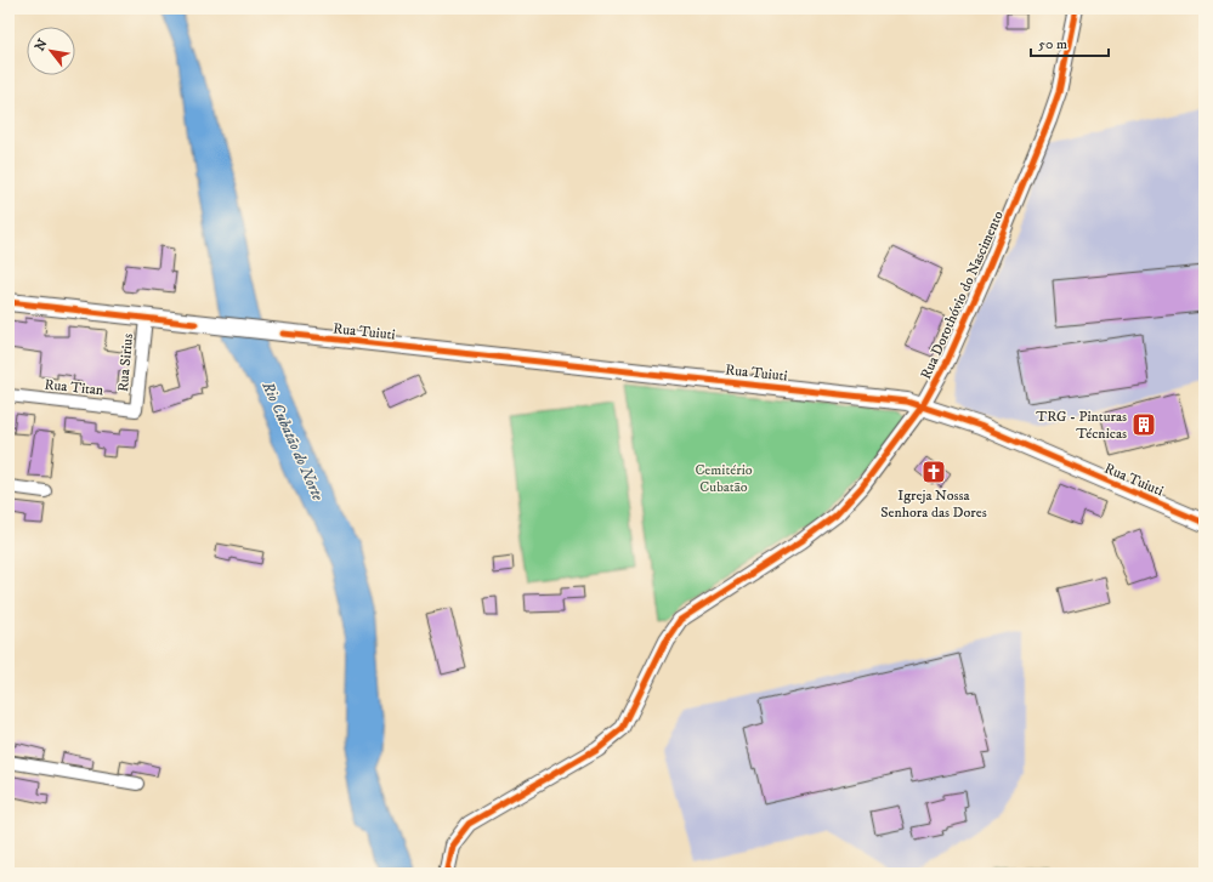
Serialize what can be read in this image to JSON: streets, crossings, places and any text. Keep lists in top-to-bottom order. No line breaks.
{"streets":{"main road":["Rua Tuiuti"],"street":["Rua Dorothóvio do Nascimento","Rua Sirius","Rua Titan"]},"crossings":[["Rua Dorothóvio do Nascimento","Rua Tuiuti"],["Rua Tuiuti","Rua Sirius"],["Rua Sirius","Rua Titan"]],"water":["Rio Cubatão do Norte"],"parks":["Cemitério Cubatão"],"places":{"building":["TRG - Pinturas Técnicas"],"church":["Igreja Nossa Senhora das Dores"]},"scale_bar":"50 m","north":"top left"}
